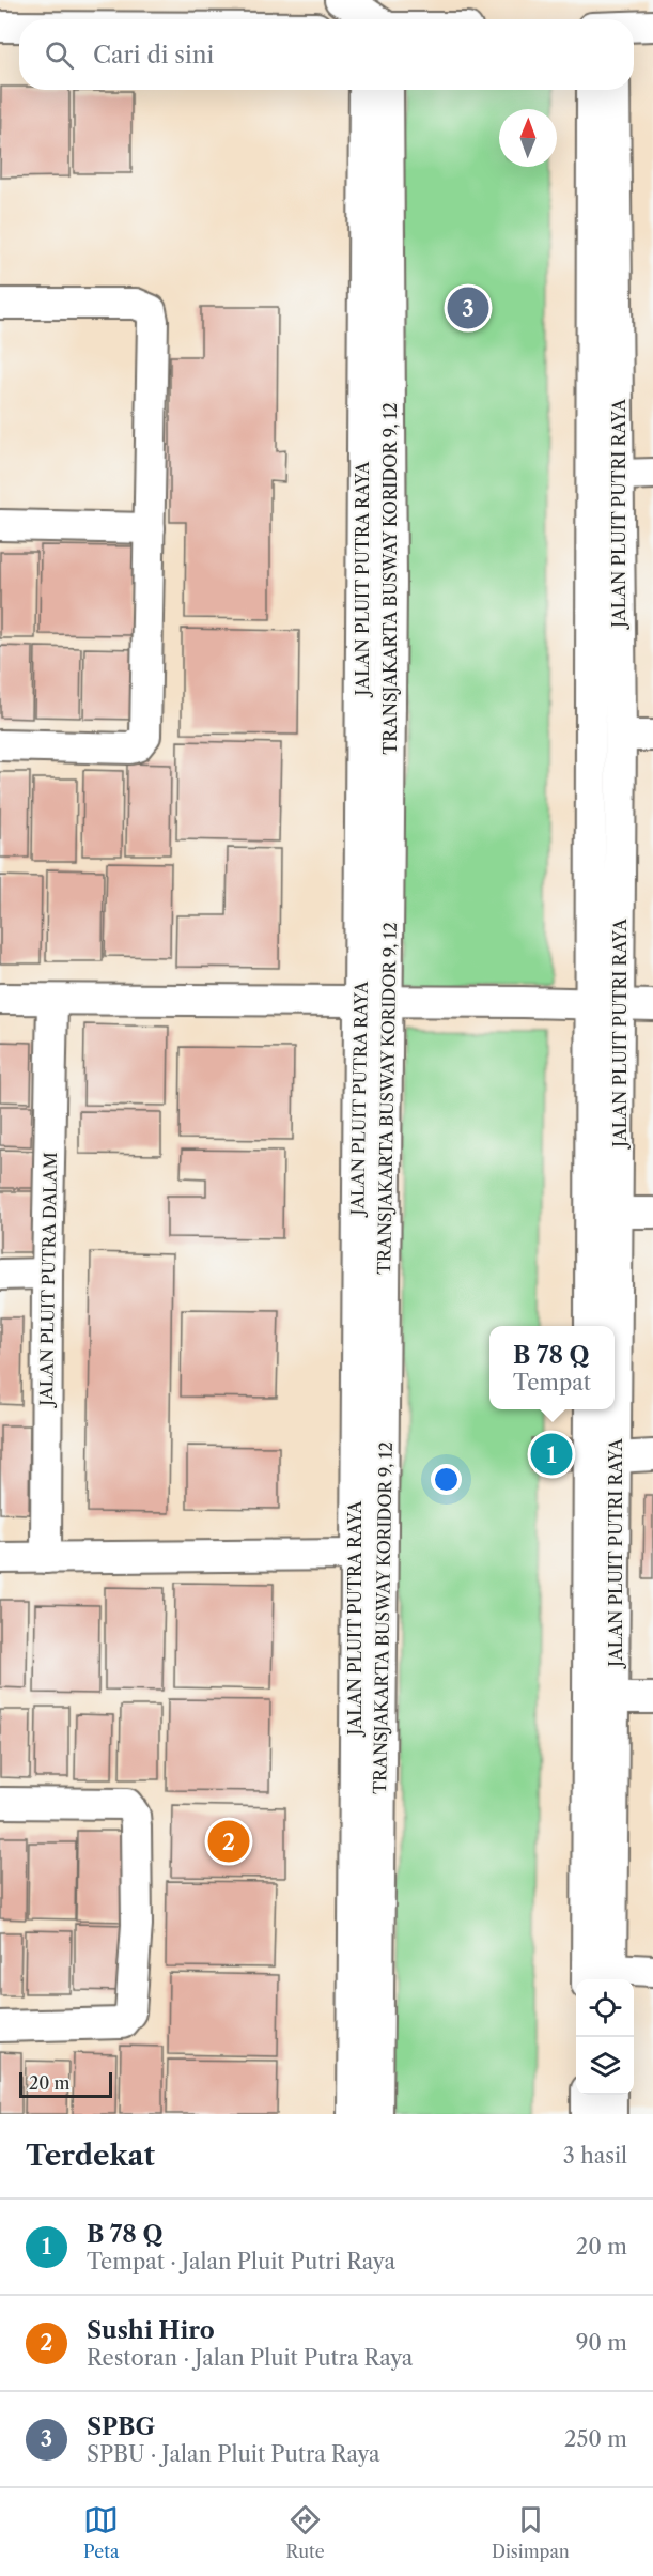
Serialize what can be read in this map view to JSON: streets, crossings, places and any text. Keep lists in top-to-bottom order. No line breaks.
{"streets":{"street":["JALAN PLUIT PUTRI RAYA","JALAN PLUIT PUTRA RAYA","TRANSJAKARTA BUSWAY KORIDOR 9, 12","JALAN PLUIT PUTRA DALAM"]},"crossings":[["JALAN PLUIT PUTRA RAYA","TRANSJAKARTA BUSWAY KORIDOR 9, 12"]],"scale_bar":"20 m","north":"top","page":{"search":"Cari di sini","pins":["3","1","2"],"popup":["B 78 Q","Tempat"],"scale":"20 m","heading":["Terdekat","3 hasil"],"list":[{"mark":"1","name":"B 78 Q","note":"Tempat · Jalan Pluit Putri Raya","value":"20 m"},{"mark":"2","name":"Sushi Hiro","note":"Restoran · Jalan Pluit Putra Raya","value":"90 m"},{"mark":"3","name":"SPBG","note":"SPBU · Jalan Pluit Putra Raya","value":"250 m"}],"nav":["Peta","Rute","Disimpan"]}}
